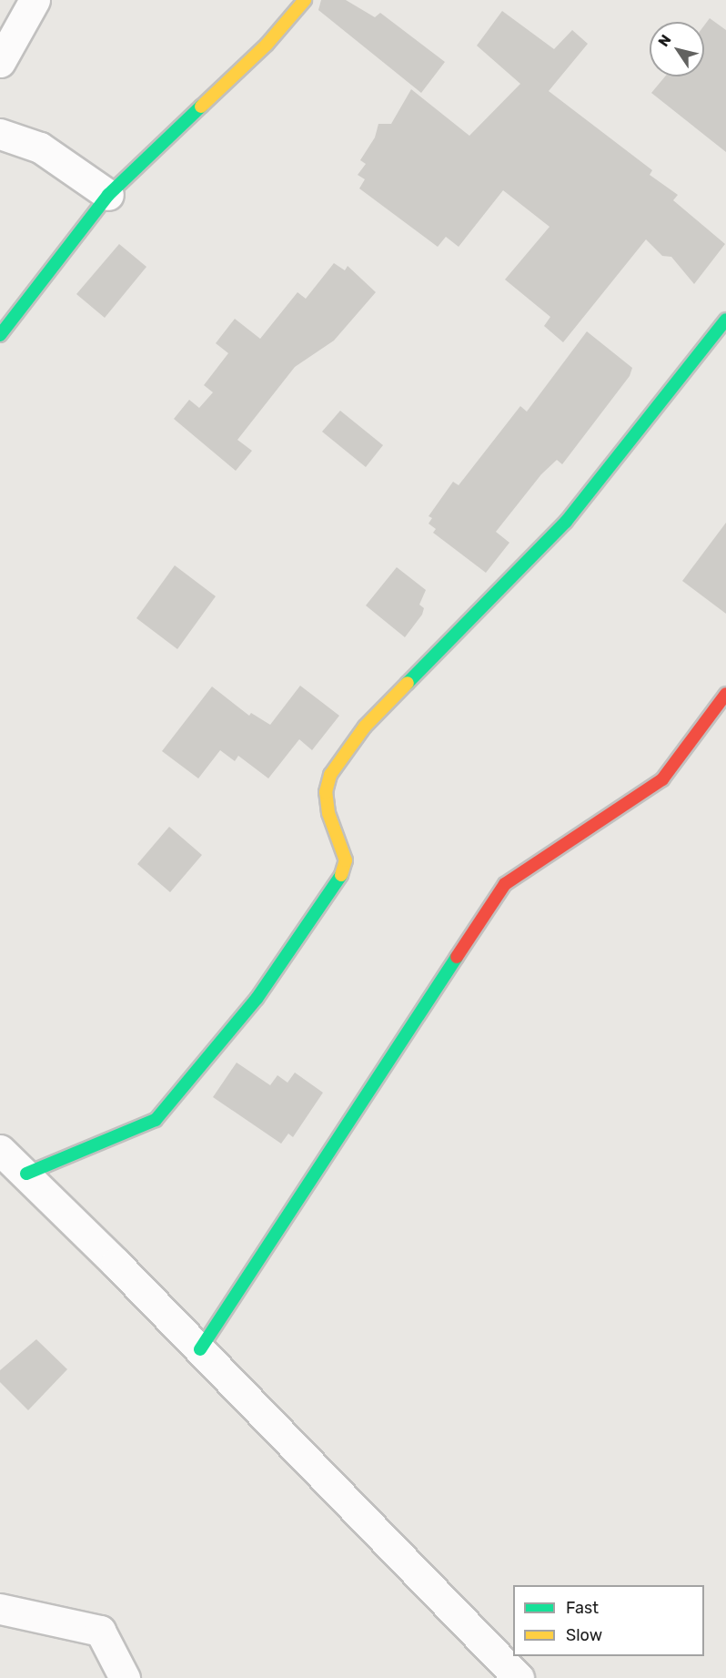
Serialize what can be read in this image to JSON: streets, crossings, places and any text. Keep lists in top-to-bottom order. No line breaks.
{"legend":["Fast","Slow"],"north":"top left"}
